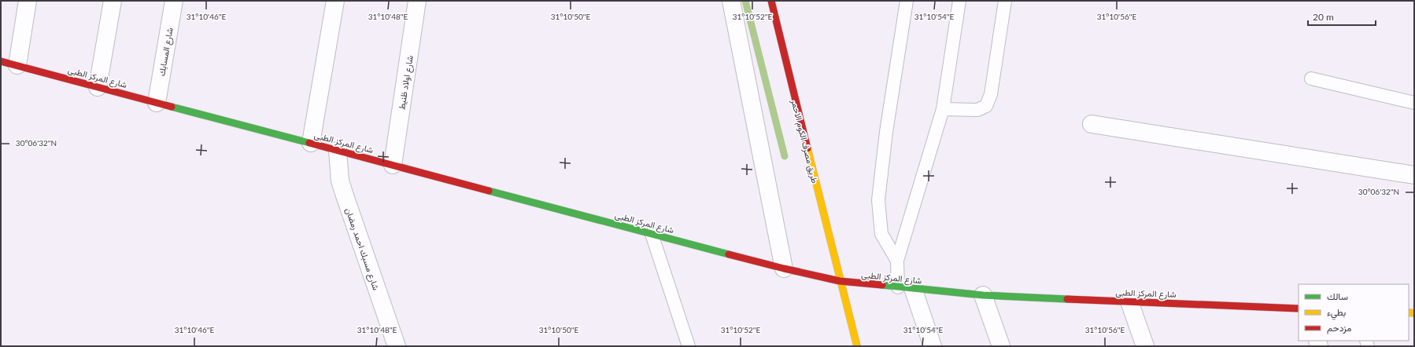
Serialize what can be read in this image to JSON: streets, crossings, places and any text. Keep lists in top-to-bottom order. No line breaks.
{"streets":{"street":["شارع المسابك","شارع المركز الطبى","شارع اولاد ظنيط","طريق مصرف الكوم الاحمر","شارع مسبك احمد رمضان"]},"crossings":[["شارع المسابك","شارع المركز الطبى"],["شارع المركز الطبى","شارع اولاد ظنيط"],["شارع المركز الطبى","طريق مصرف الكوم الاحمر"],["شارع المركز الطبى","شارع مسبك احمد رمضان"]],"legend":["سالك","بطيء","مزدحم"],"scale_bar":"20 m","coordinates":["31°10'46\"E","31°10'48\"E","31°10'50\"E","31°10'52\"E","31°10'54\"E","31°10'56\"E","30°06'32\"N"]}
